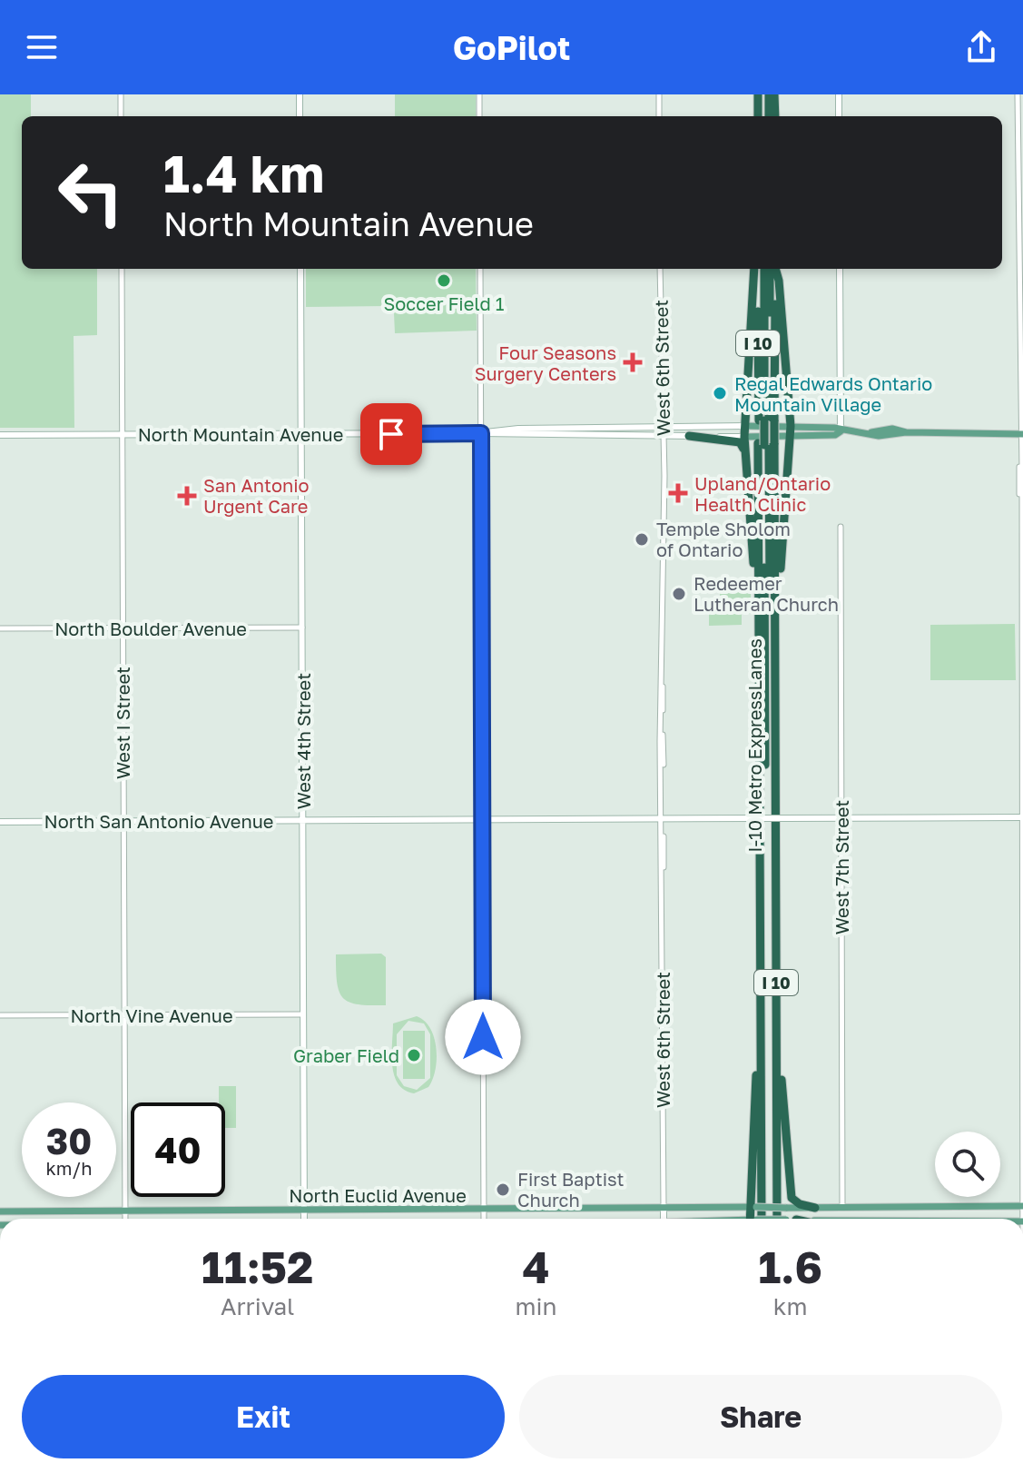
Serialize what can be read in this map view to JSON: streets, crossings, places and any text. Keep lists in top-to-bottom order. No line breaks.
{"streets":{"highway":["I 10","I-10 Metro ExpressLanes"],"main road":["North Mountain Avenue","West 4th Street","North San Antonio Avenue","North Euclid Avenue"],"street":["West 6th Street","North Boulder Avenue","West I Street","West 7th Street","North Vine Avenue"]},"crossings":[["I 10","I-10 Metro ExpressLanes"],["I 10","North Euclid Avenue"],["West 6th Street","North Mountain Avenue"],["West 6th Street","North San Antonio Avenue"],["West 6th Street","North Euclid Avenue"],["North Mountain Avenue","West I Street"],["North Mountain Avenue","West 4th Street"],["North Boulder Avenue","West I Street"],["North Boulder Avenue","West 4th Street"],["West I Street","North San Antonio Avenue"],["West I Street","North Vine Avenue"],["West I Street","North Euclid Avenue"],["West 4th Street","North San Antonio Avenue"],["West 4th Street","North Vine Avenue"],["West 4th Street","North Euclid Avenue"],["North San Antonio Avenue","West 7th Street"],["West 7th Street","North Euclid Avenue"]],"places":{"other":["Soccer Field 1","Regal Edwards Ontario Mountain Village","Temple Sholom of Ontario","Redeemer Lutheran Church","Graber Field","First Baptist Church"],"health":["Four Seasons Surgery Centers","Upland/Ontario Health Clinic","San Antonio Urgent Care"]},"page":{"header":"GoPilot","turn":["1.4 km","North Mountain Avenue"],"speed":"30 km/h","limit":"40","eta":["11:52","Arrival","4","min","1.6","km"],"buttons":["Exit","Share"]}}
